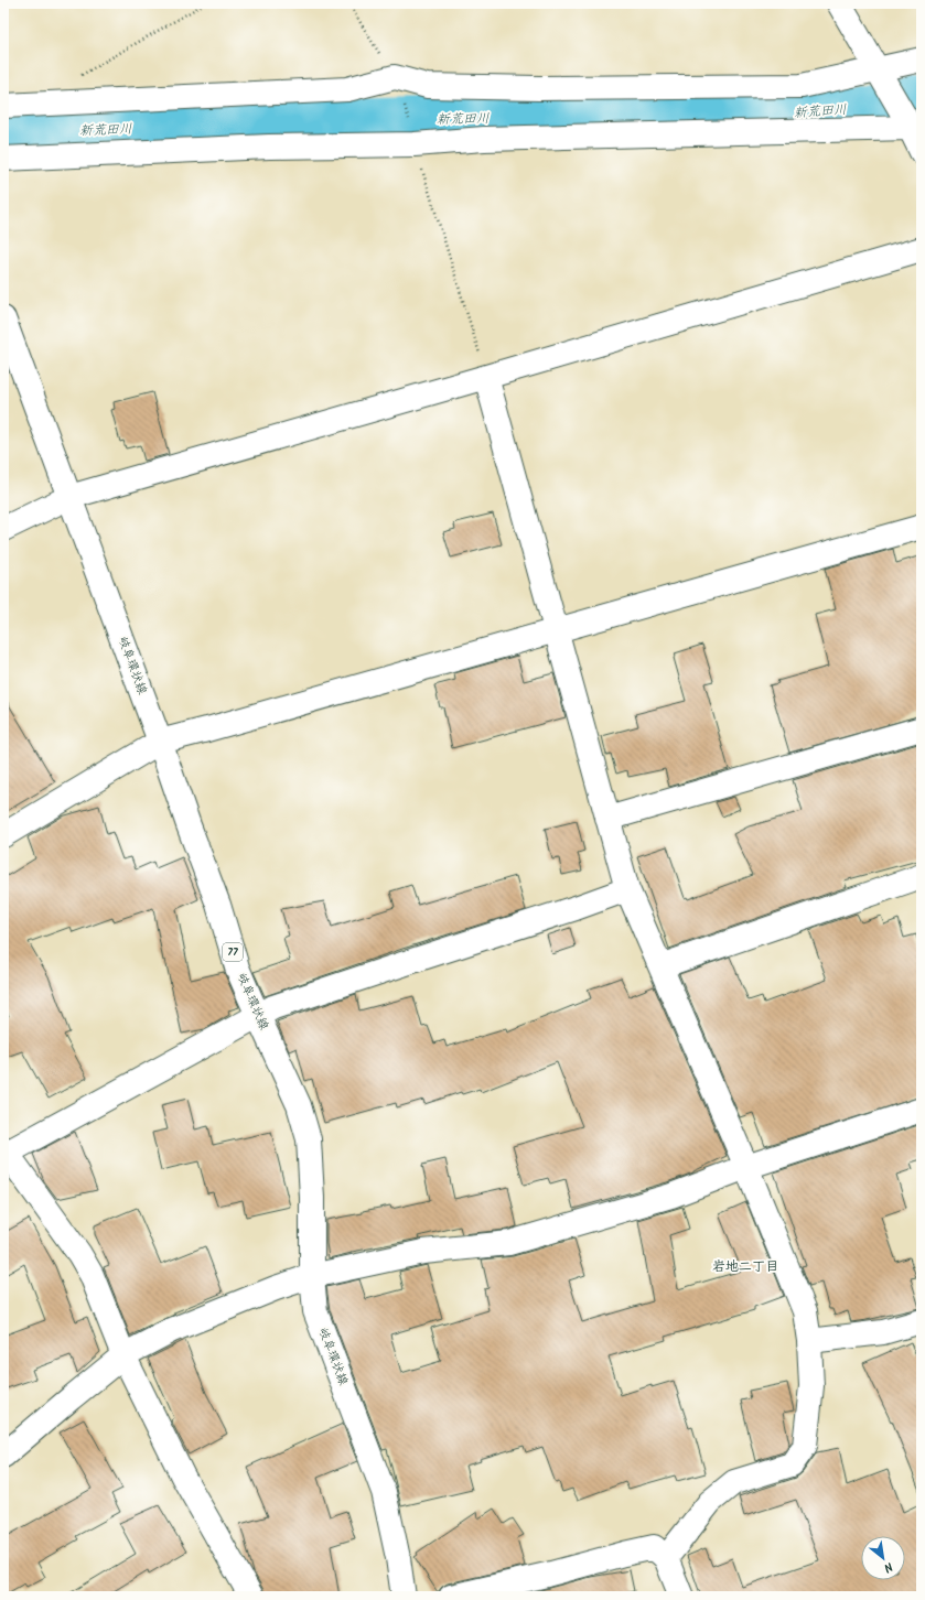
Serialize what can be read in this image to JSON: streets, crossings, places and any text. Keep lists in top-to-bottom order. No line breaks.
{"streets":{"street":["岐阜環状線","77"]},"districts":["岩地二丁目"],"water":["新荒田川"],"north":"bottom right"}
